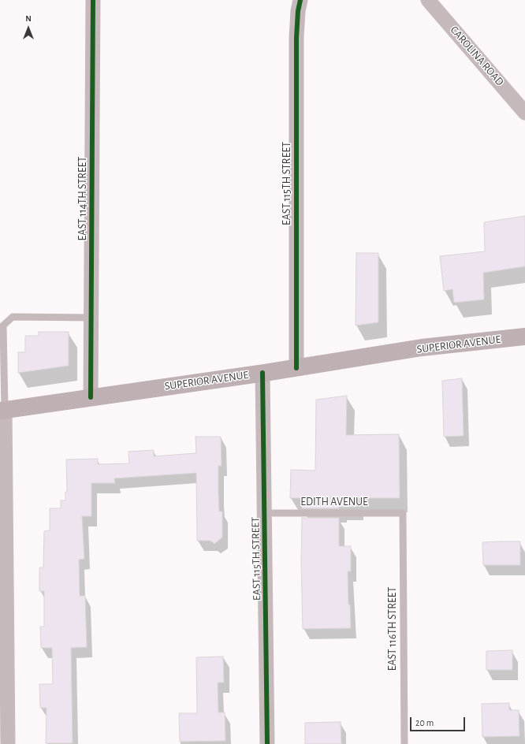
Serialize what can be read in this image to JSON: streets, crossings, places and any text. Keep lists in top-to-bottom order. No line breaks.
{"streets":{"main road":["SUPERIOR AVENUE"],"street":["CAROLINA ROAD","EAST 115TH STREET","EAST 114TH STREET"],"lane":["EDITH AVENUE","EAST 116TH STREET"]},"crossings":[["EAST 115TH STREET","SUPERIOR AVENUE"],["EAST 115TH STREET","EDITH AVENUE"],["EAST 114TH STREET","SUPERIOR AVENUE"],["EDITH AVENUE","EAST 116TH STREET"]],"scale_bar":"20 m","north":"top"}
